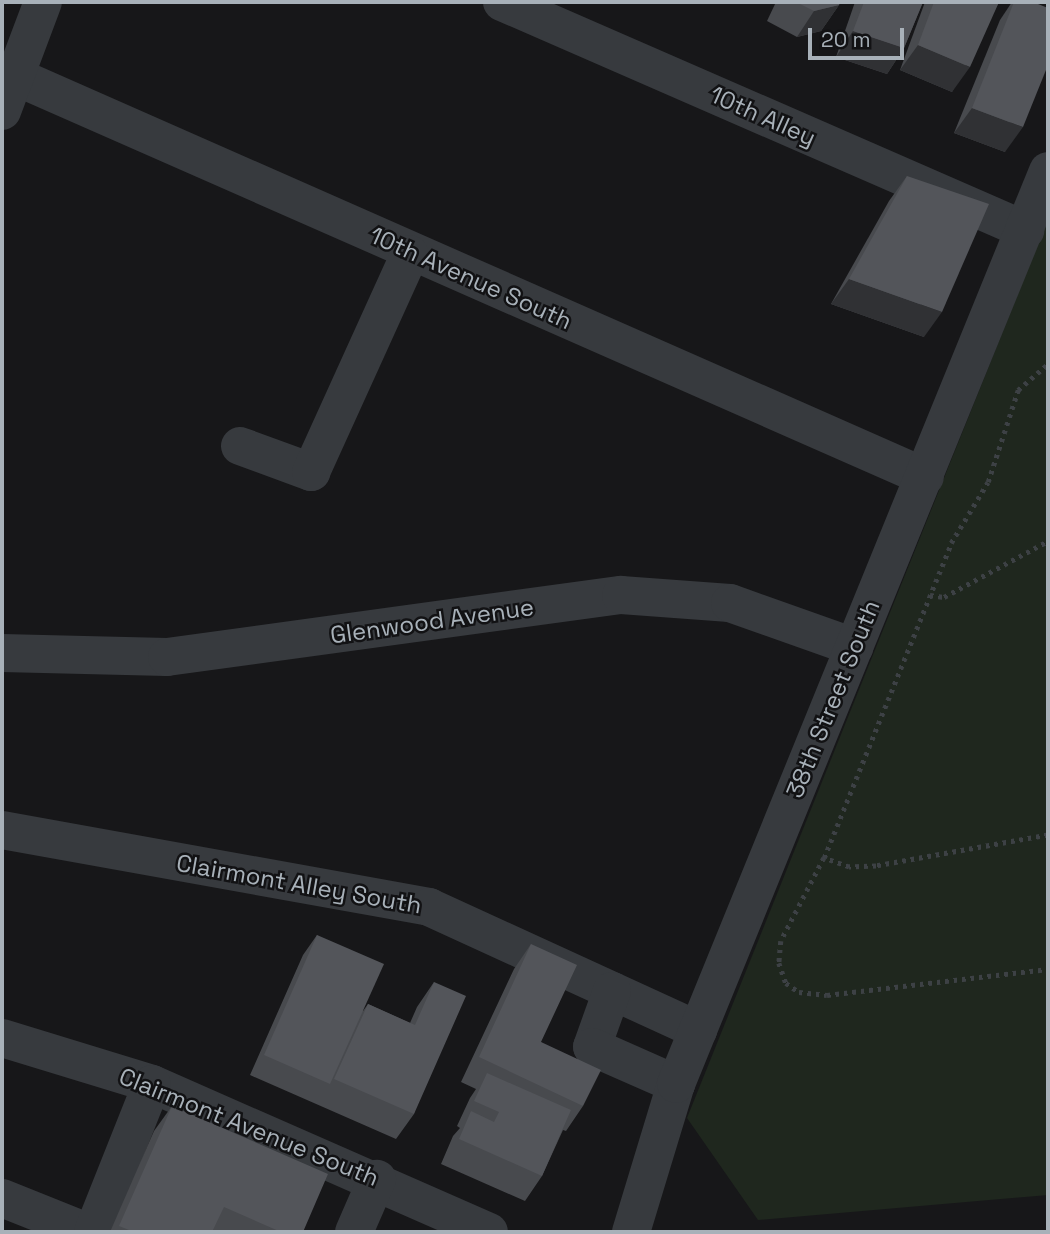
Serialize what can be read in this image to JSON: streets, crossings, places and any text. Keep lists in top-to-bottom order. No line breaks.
{"streets":{"street":["10th Alley","10th Avenue South","Glenwood Avenue","38th Street South","Clairmont Alley South","Clairmont Avenue South"]},"crossings":[["10th Alley","38th Street South"],["10th Avenue South","38th Street South"],["Glenwood Avenue","38th Street South"],["38th Street South","Clairmont Alley South"]],"scale_bar":"20 m"}
